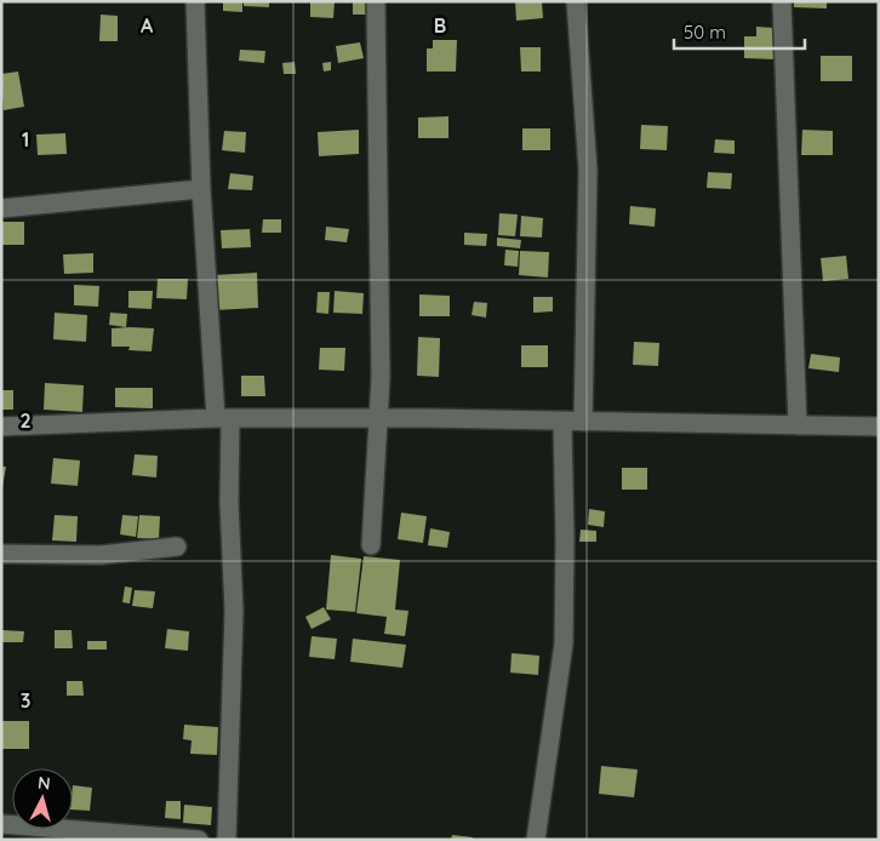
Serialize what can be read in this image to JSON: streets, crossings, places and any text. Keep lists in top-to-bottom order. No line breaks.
{"scale_bar":"50 m","north":"top","grid":{"columns":["A","B"],"rows":["1","2","3"]}}
